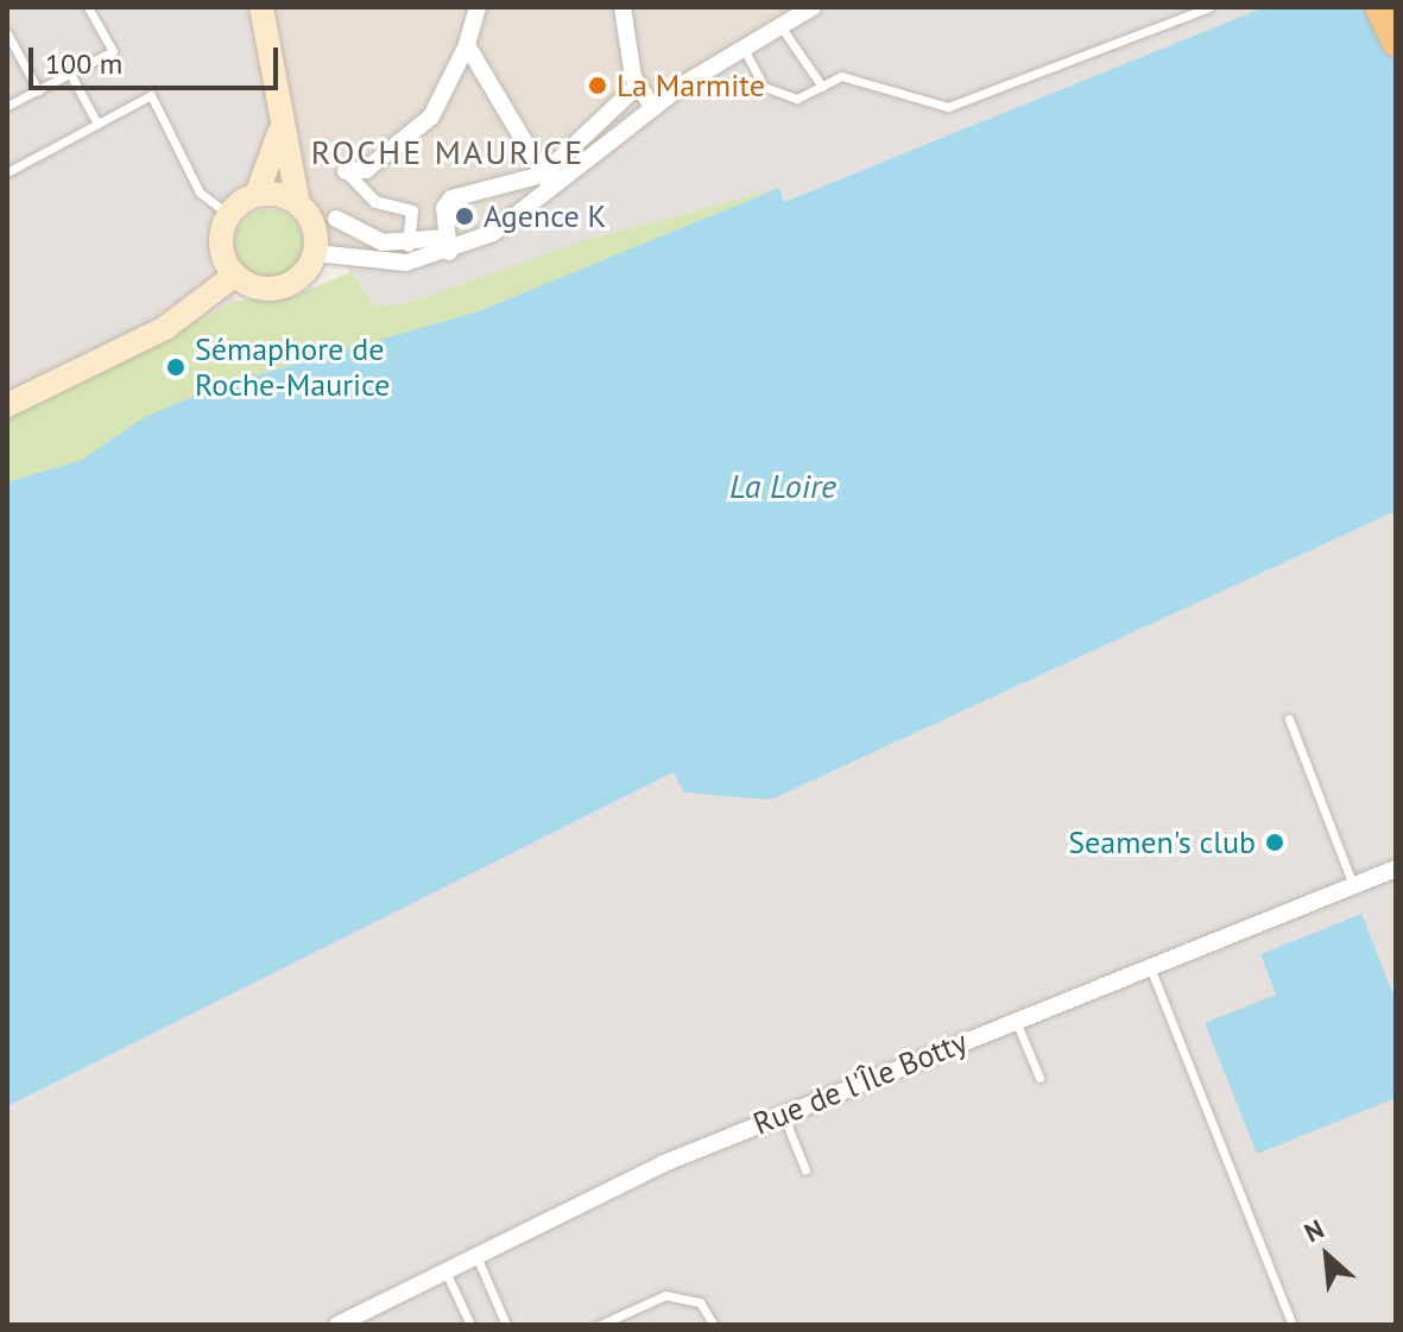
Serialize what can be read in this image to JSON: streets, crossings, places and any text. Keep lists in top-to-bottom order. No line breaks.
{"streets":{"street":["Rue de l'Île Botty"]},"districts":["ROCHE MAURICE"],"water":["La Loire"],"places":["La Marmite","Agence K","Sémaphore de Roche-Maurice","Seamen's club"],"scale_bar":"100 m","north":"top left"}
